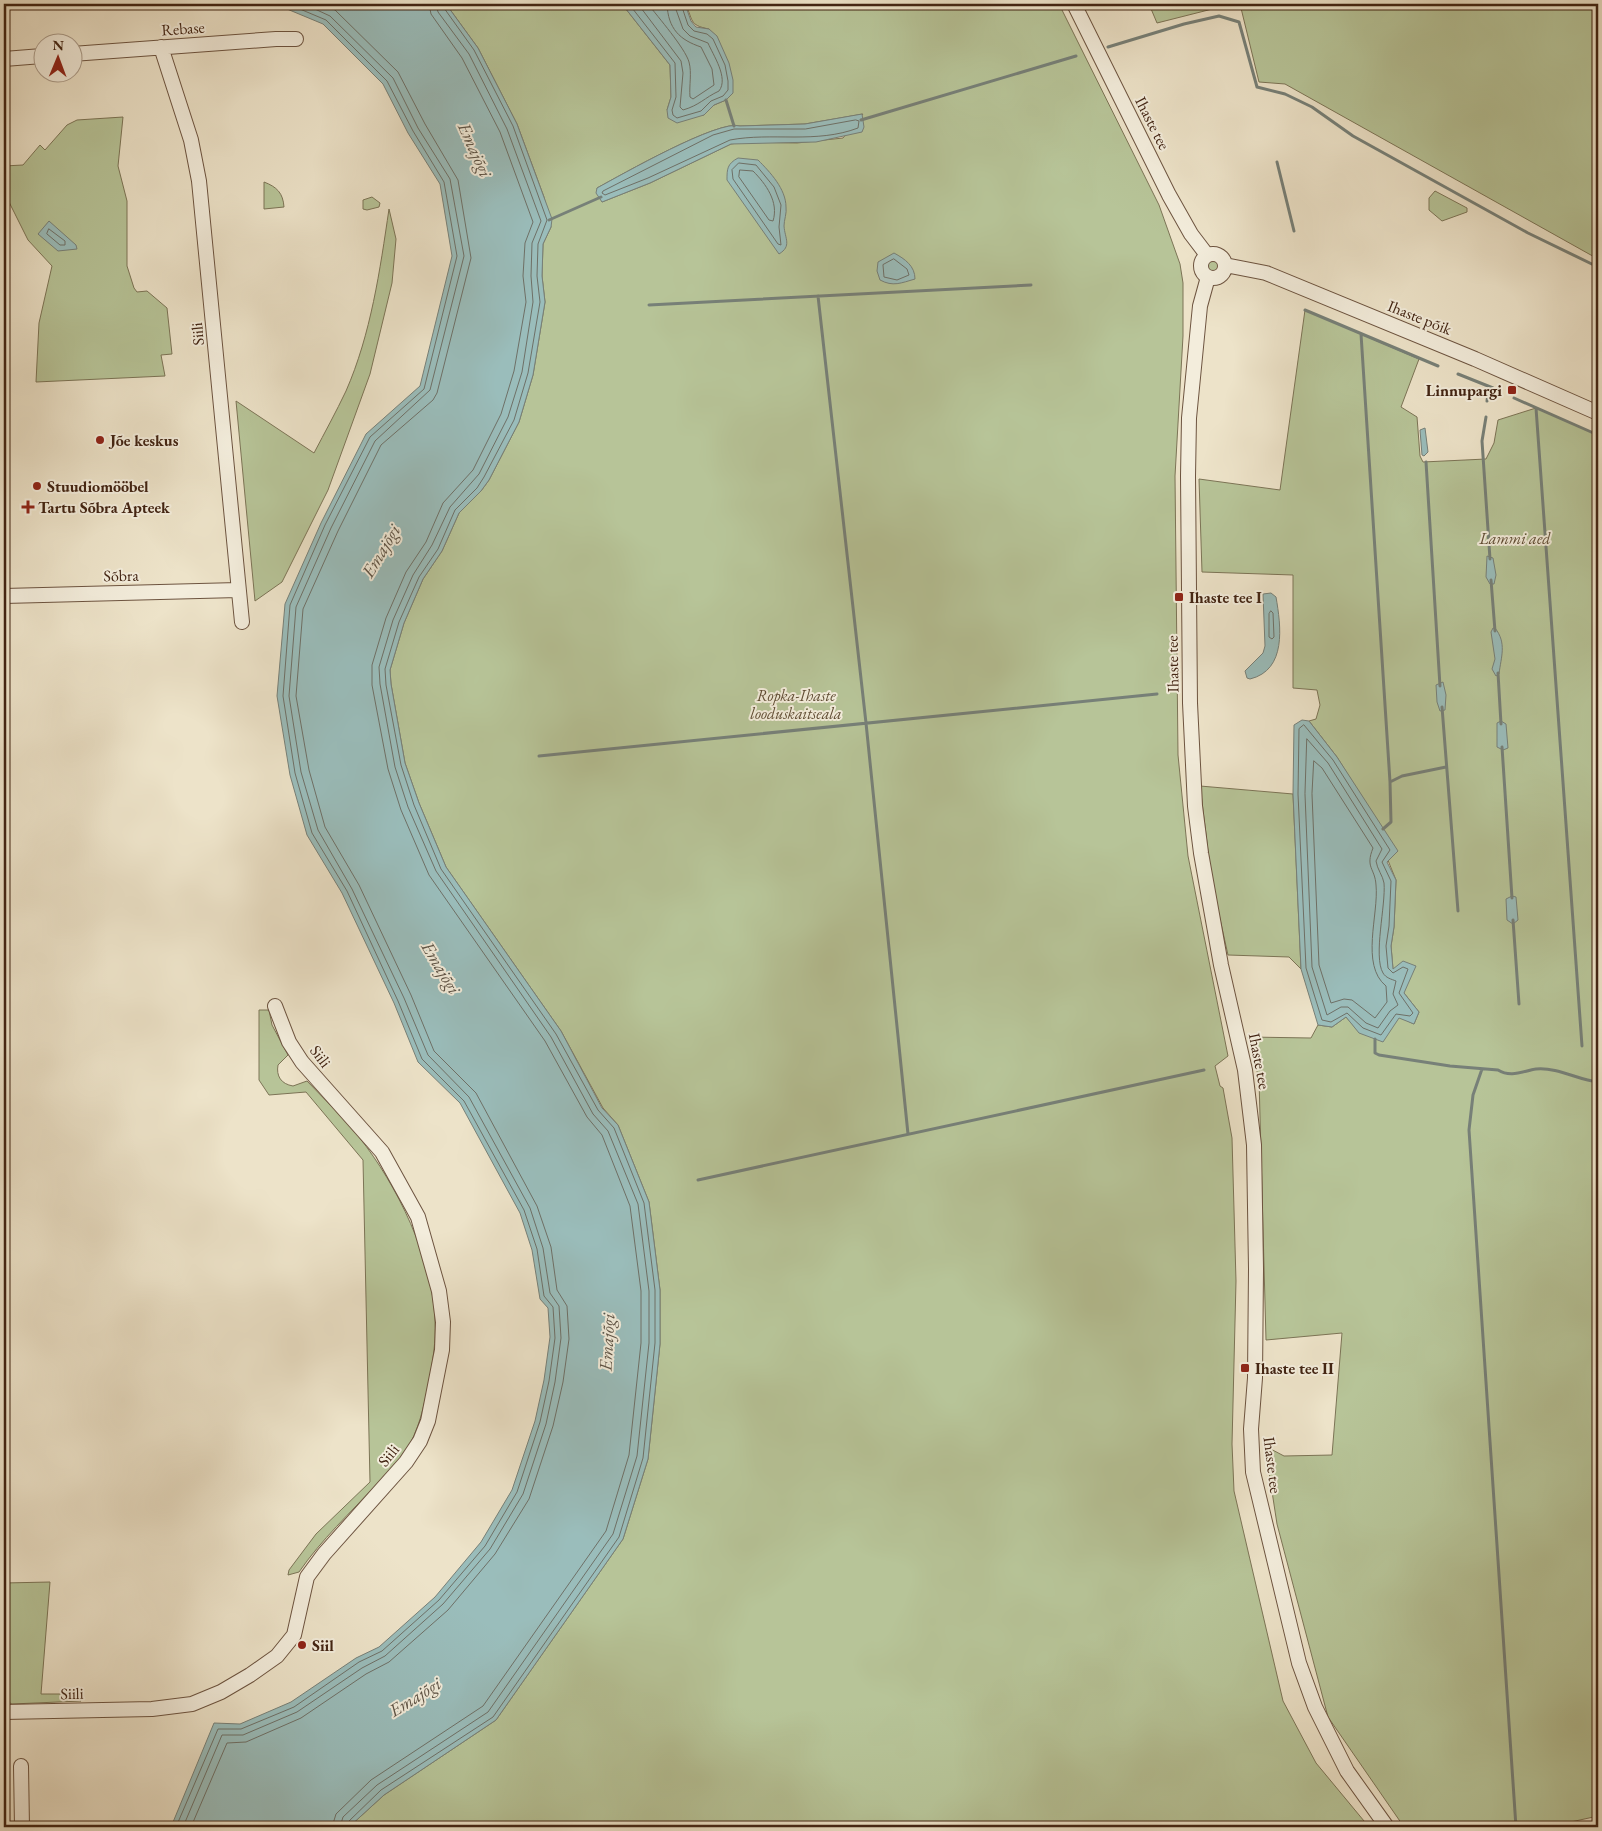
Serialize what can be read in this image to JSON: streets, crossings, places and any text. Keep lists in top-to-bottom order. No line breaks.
{"streets":{"street":["Rebase","Ihaste tee","Ihaste põik","Siili","Sõbra"]},"crossings":[["Rebase","Siili"],["Ihaste tee","Ihaste põik"],["Siili","Sõbra"]],"water":["Emajõgi"],"parks":["Lammi aed","Ropka-Ihaste looduskaitseala"],"places":{"transit":["Linnupargi","Ihaste tee I","Ihaste tee II"],"other":["Jõe keskus","Stuudiomööbel","Siil"],"health":["Tartu Sõbra Apteek"]},"north":"top"}
